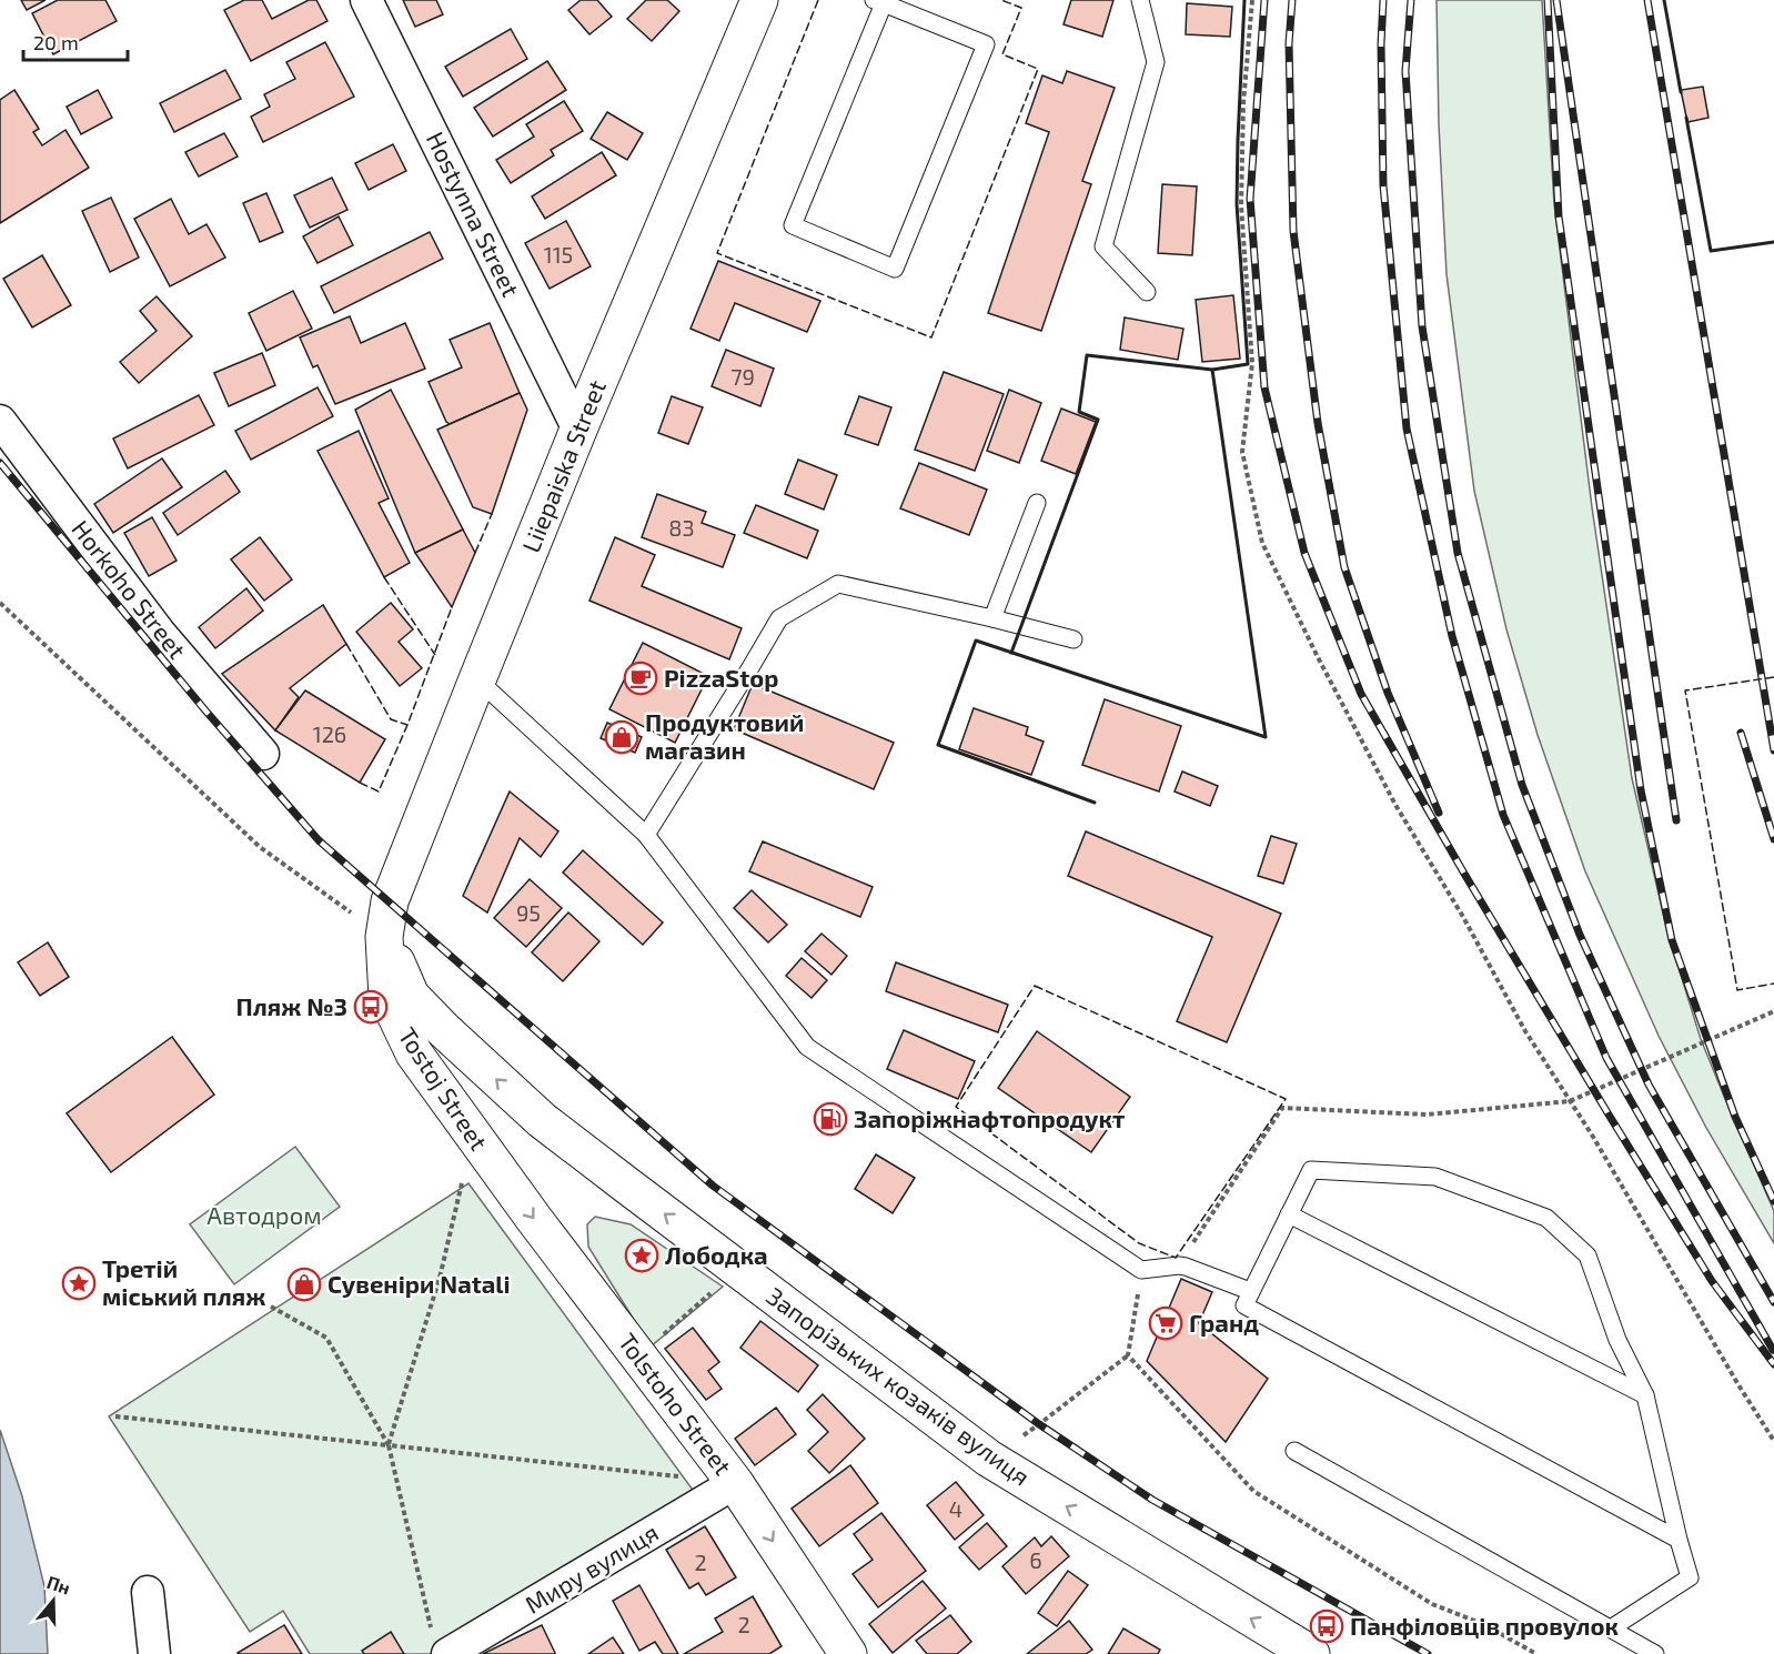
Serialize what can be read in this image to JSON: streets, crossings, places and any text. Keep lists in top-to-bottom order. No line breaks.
{"streets":{"main road":["Liiepaiska Street","Tostoj Street","Запорізьких козаків вулиця","Tolstoho Street"],"street":["Hostynna Street","Horkoho Street","Миру вулиця"]},"crossings":[["Hostynna Street","Liiepaiska Street"],["Liiepaiska Street","Tostoj Street"],["Liiepaiska Street","Запорізьких козаків вулиця"],["Tostoj Street","Запорізьких козаків вулиця"],["Tostoj Street","Tolstoho Street"],["Tolstoho Street","Миру вулиця"]],"one_way":["Tostoj Street","Запорізьких козаків вулиця","Tolstoho Street"],"parks":["Автодром"],"places":{"cafe":["PizzaStop"],"shop":["Продуктовий магазин","Сувеніри Natali"],"bus stop":["Пляж №3","Панфіловців провулок"],"fuel station":["Запоріжнафтопродукт"],"place":["Лободка","Третій міський пляж"],"supermarket":["Гранд"]},"house_numbers":["115","79","83","126","95","4","6","2","2"],"scale_bar":"20 m","north":"top"}
